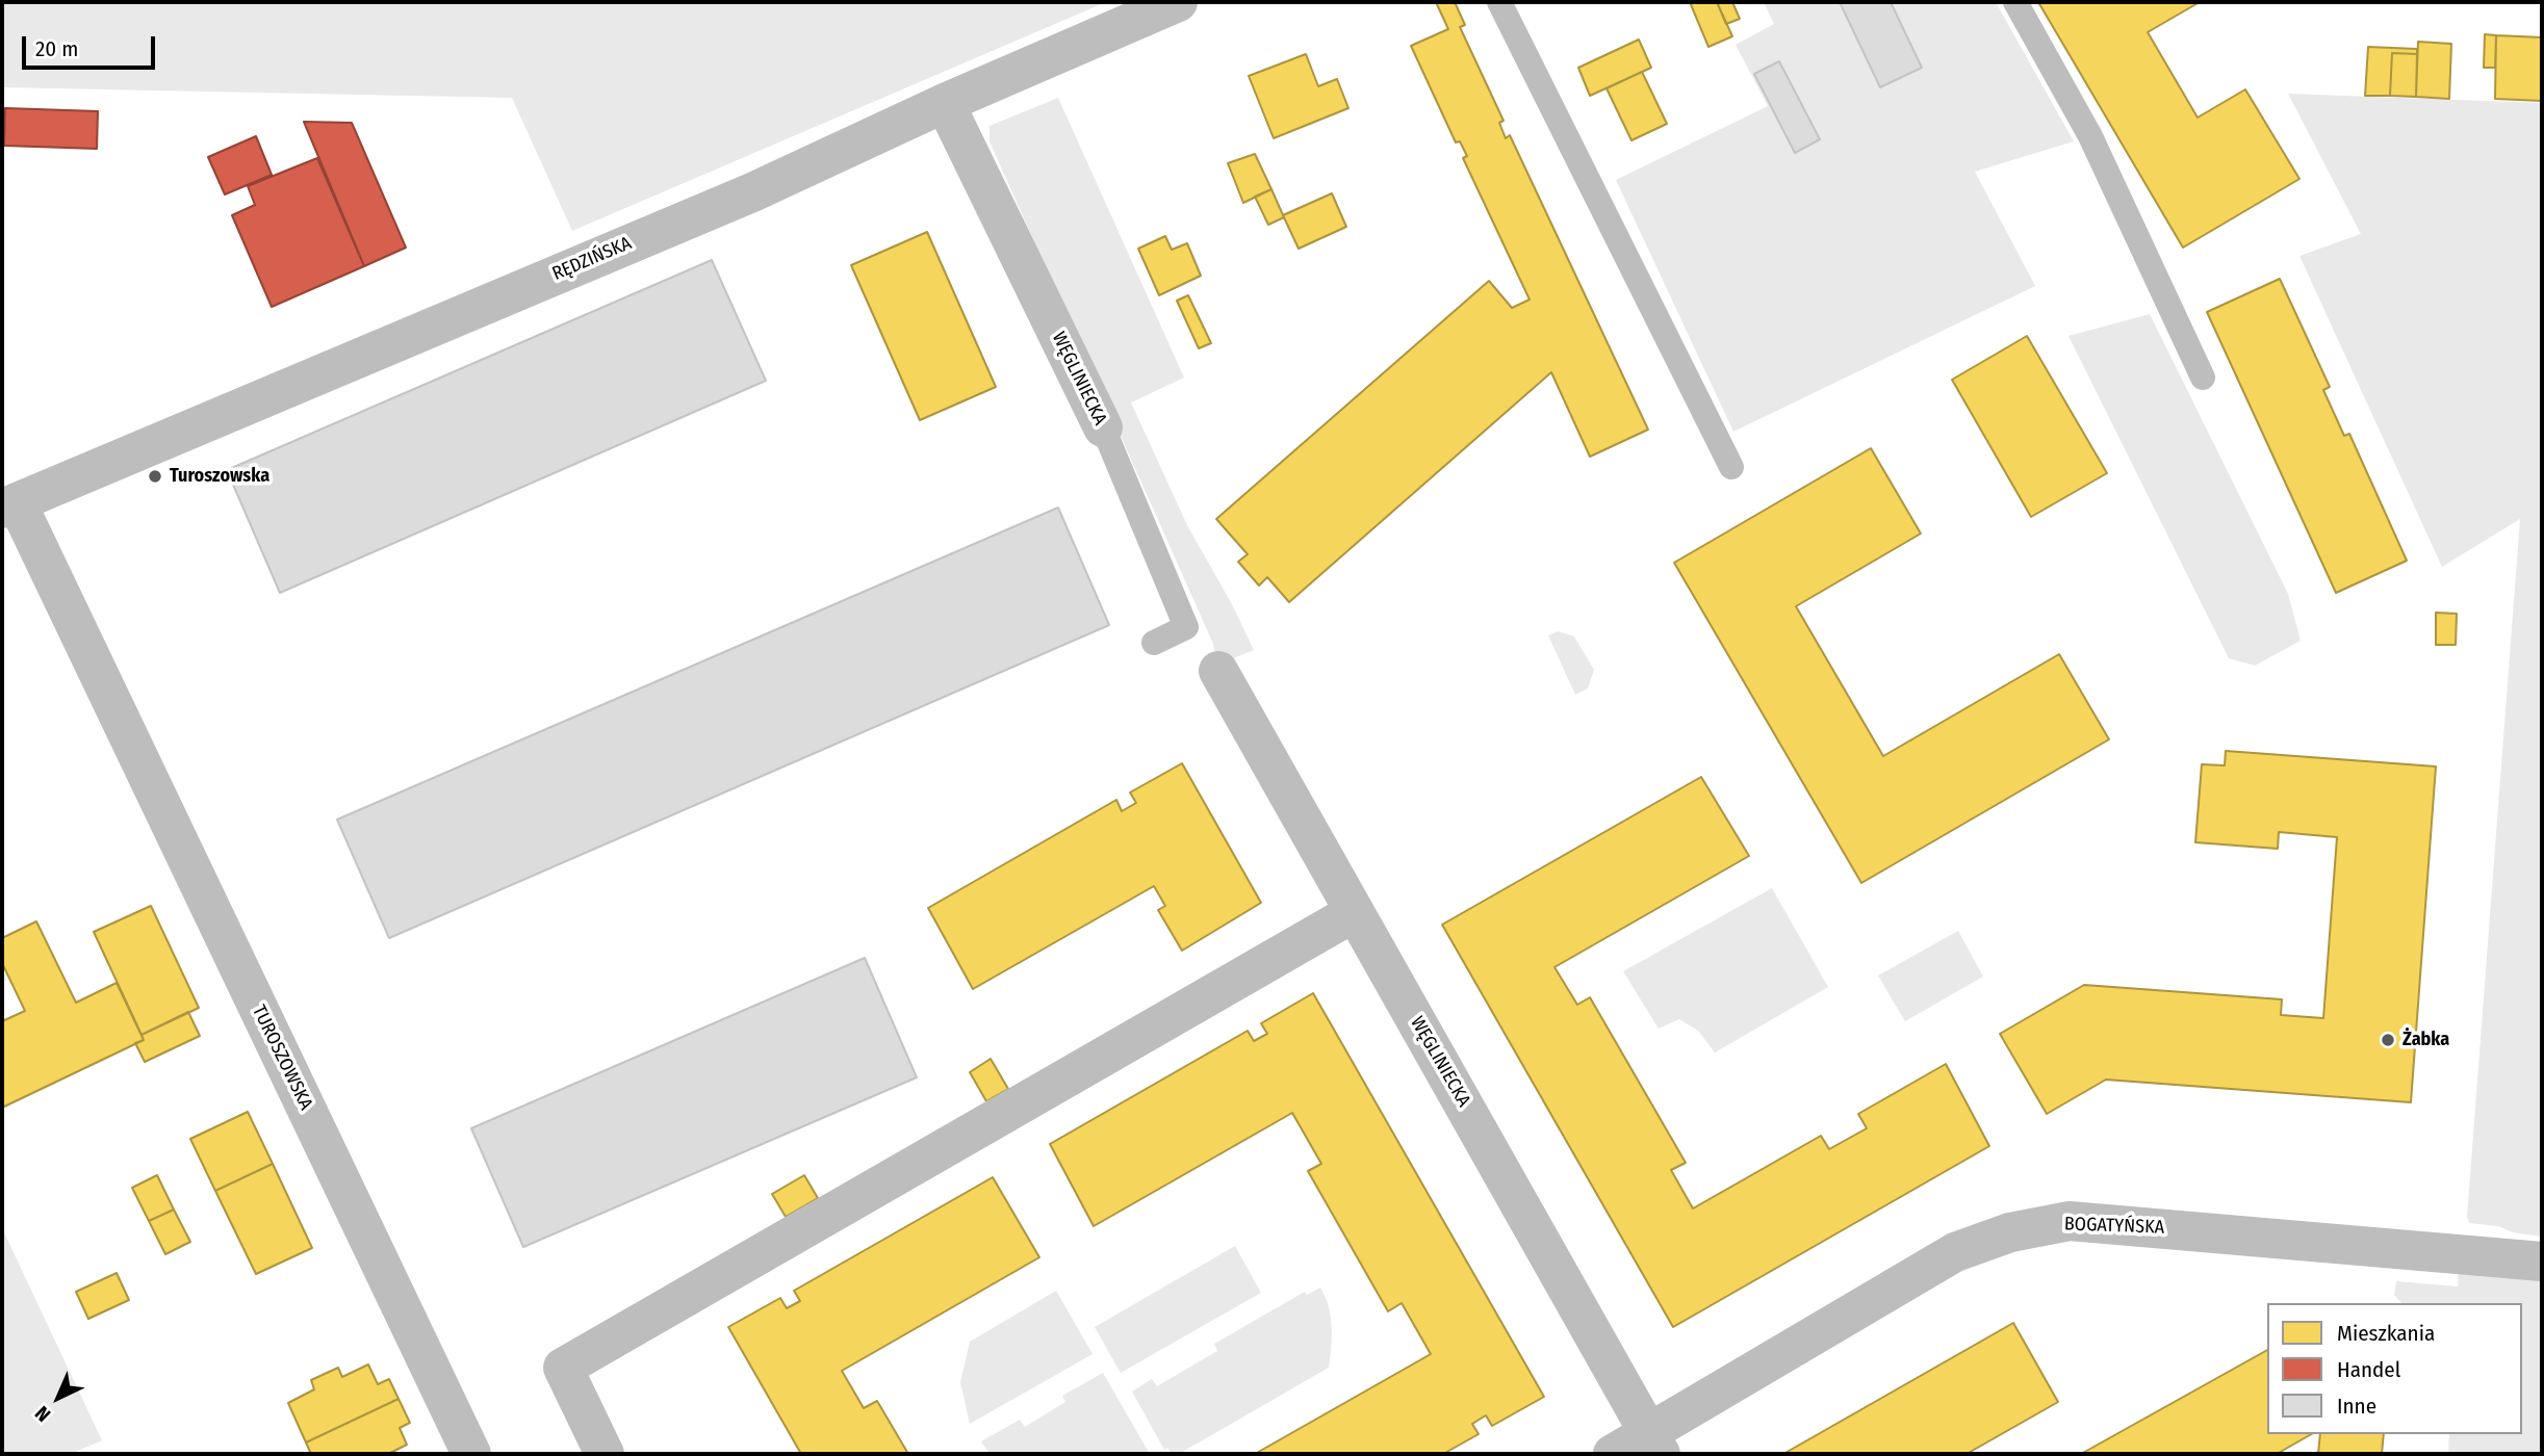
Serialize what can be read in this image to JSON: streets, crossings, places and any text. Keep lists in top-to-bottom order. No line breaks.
{"streets":{"street":["RĘDZIŃSKA","WĘGLINIECKA","TUROSZOWSKA","BOGATYŃSKA"]},"crossings":[["RĘDZIŃSKA","WĘGLINIECKA"],["RĘDZIŃSKA","TUROSZOWSKA"],["WĘGLINIECKA","BOGATYŃSKA"]],"places":["Turoszowska","Żabka"],"legend":["Mieszkania","Handel","Inne"],"scale_bar":"20 m","north":"bottom left"}
